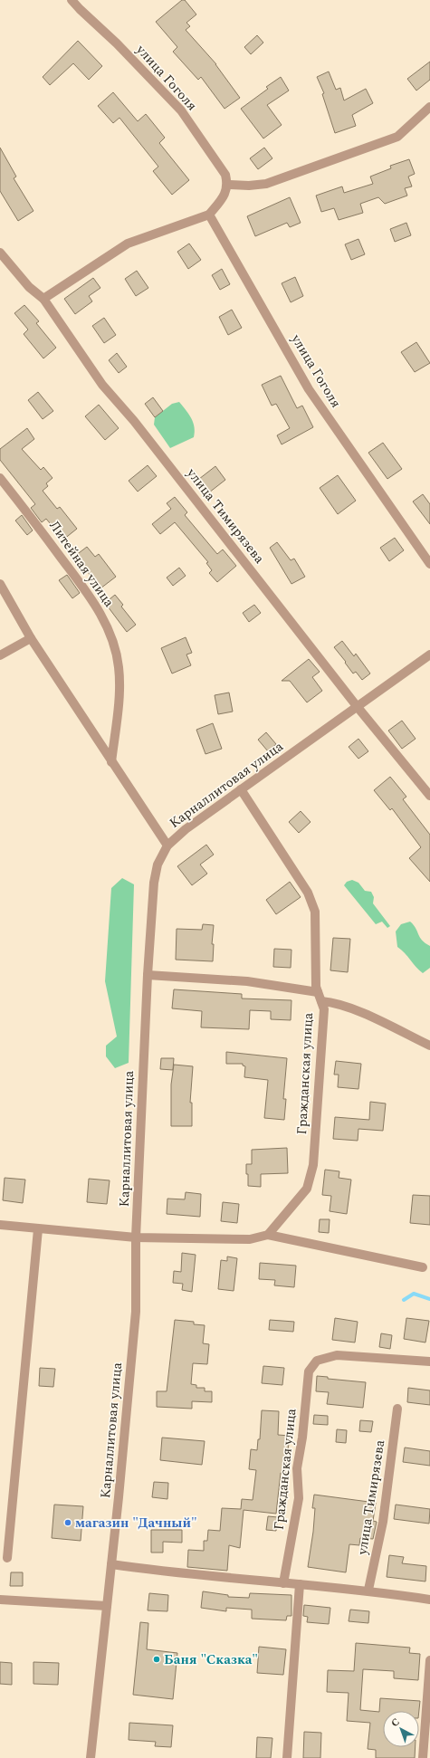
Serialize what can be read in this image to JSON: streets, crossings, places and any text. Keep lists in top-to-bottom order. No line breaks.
{"streets":{"street":["улица Гоголя","улица Тимирязева","Литейная улица","Карналлитовая улица","Гражданская улица"]},"crossings":[["улица Тимирязева","Карналлитовая улица"],["Карналлитовая улица","Гражданская улица"]],"places":["магазин \"Дачный\"","Баня \"Сказка\""],"north":"top left"}
